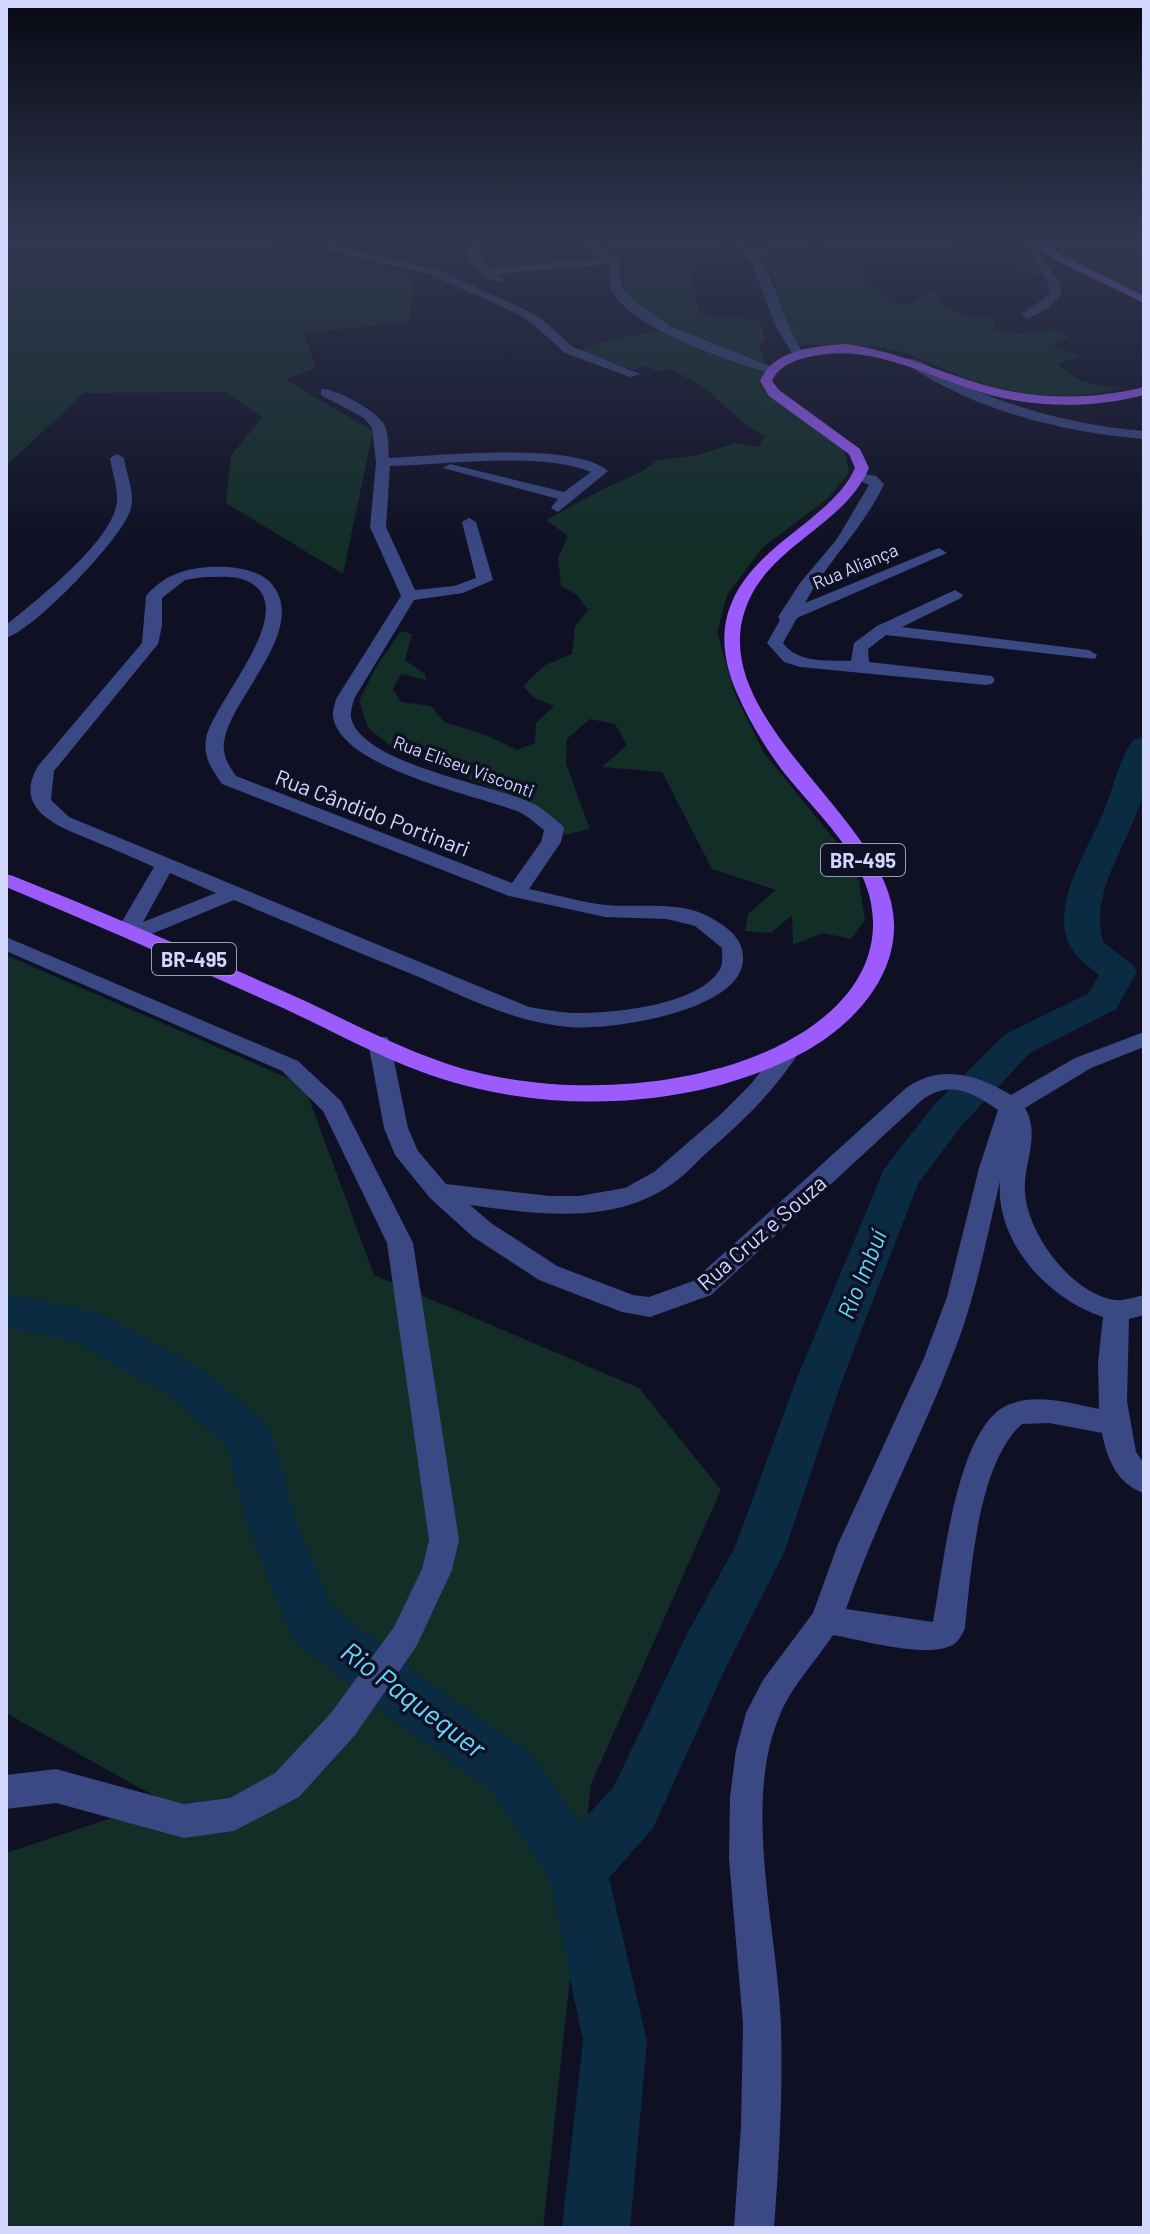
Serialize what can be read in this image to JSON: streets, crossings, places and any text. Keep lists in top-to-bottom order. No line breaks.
{"streets":{"main road":["BR-495"],"street":["Rua Aliança","Rua Eliseu Visconti","Rua Cândido Portinari","Rua Cruz e Souza"]},"crossings":[["Rua Eliseu Visconti","Rua Cândido Portinari"],["BR-495","Rua Cruz e Souza"]],"water":["Rio Imbuí","Rio Paquequer"]}
